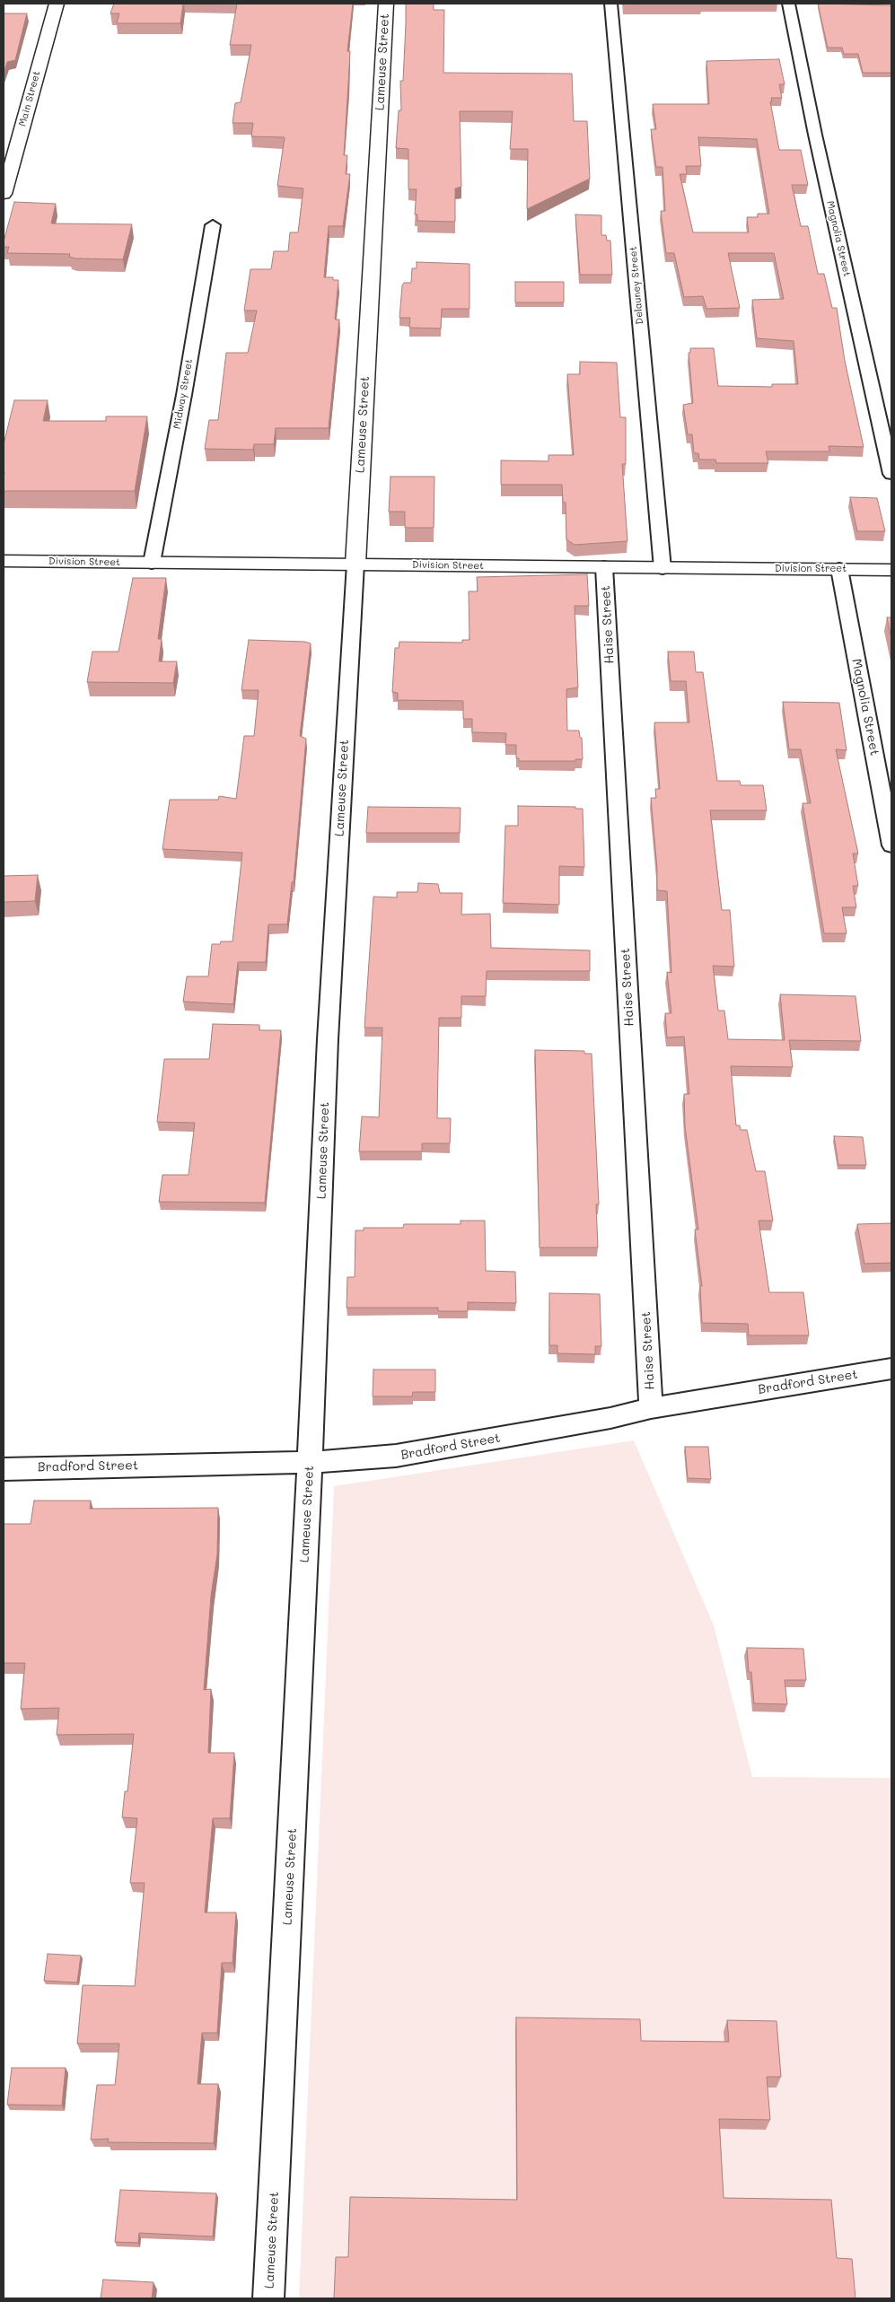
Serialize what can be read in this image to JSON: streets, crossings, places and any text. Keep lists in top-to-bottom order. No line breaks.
{"streets":{"street":["Lameuse Street","Main Street","Magnolia Street","Delauney Street","Midway Street","Division Street","Haise Street","Bradford Street"]},"crossings":[["Lameuse Street","Division Street"],["Lameuse Street","Bradford Street"],["Magnolia Street","Division Street"],["Delauney Street","Division Street"],["Midway Street","Division Street"],["Division Street","Haise Street"],["Haise Street","Bradford Street"]]}
